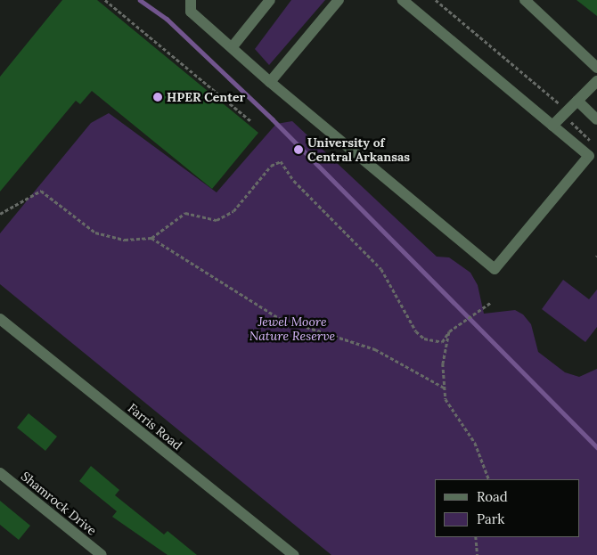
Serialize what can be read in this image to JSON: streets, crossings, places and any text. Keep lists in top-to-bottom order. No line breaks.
{"streets":{"street":["Farris Road","Shamrock Drive"]},"parks":["Jewel Moore Nature Reserve"],"places":["HPER Center","University of Central Arkansas"],"legend":["Road","Park"]}
